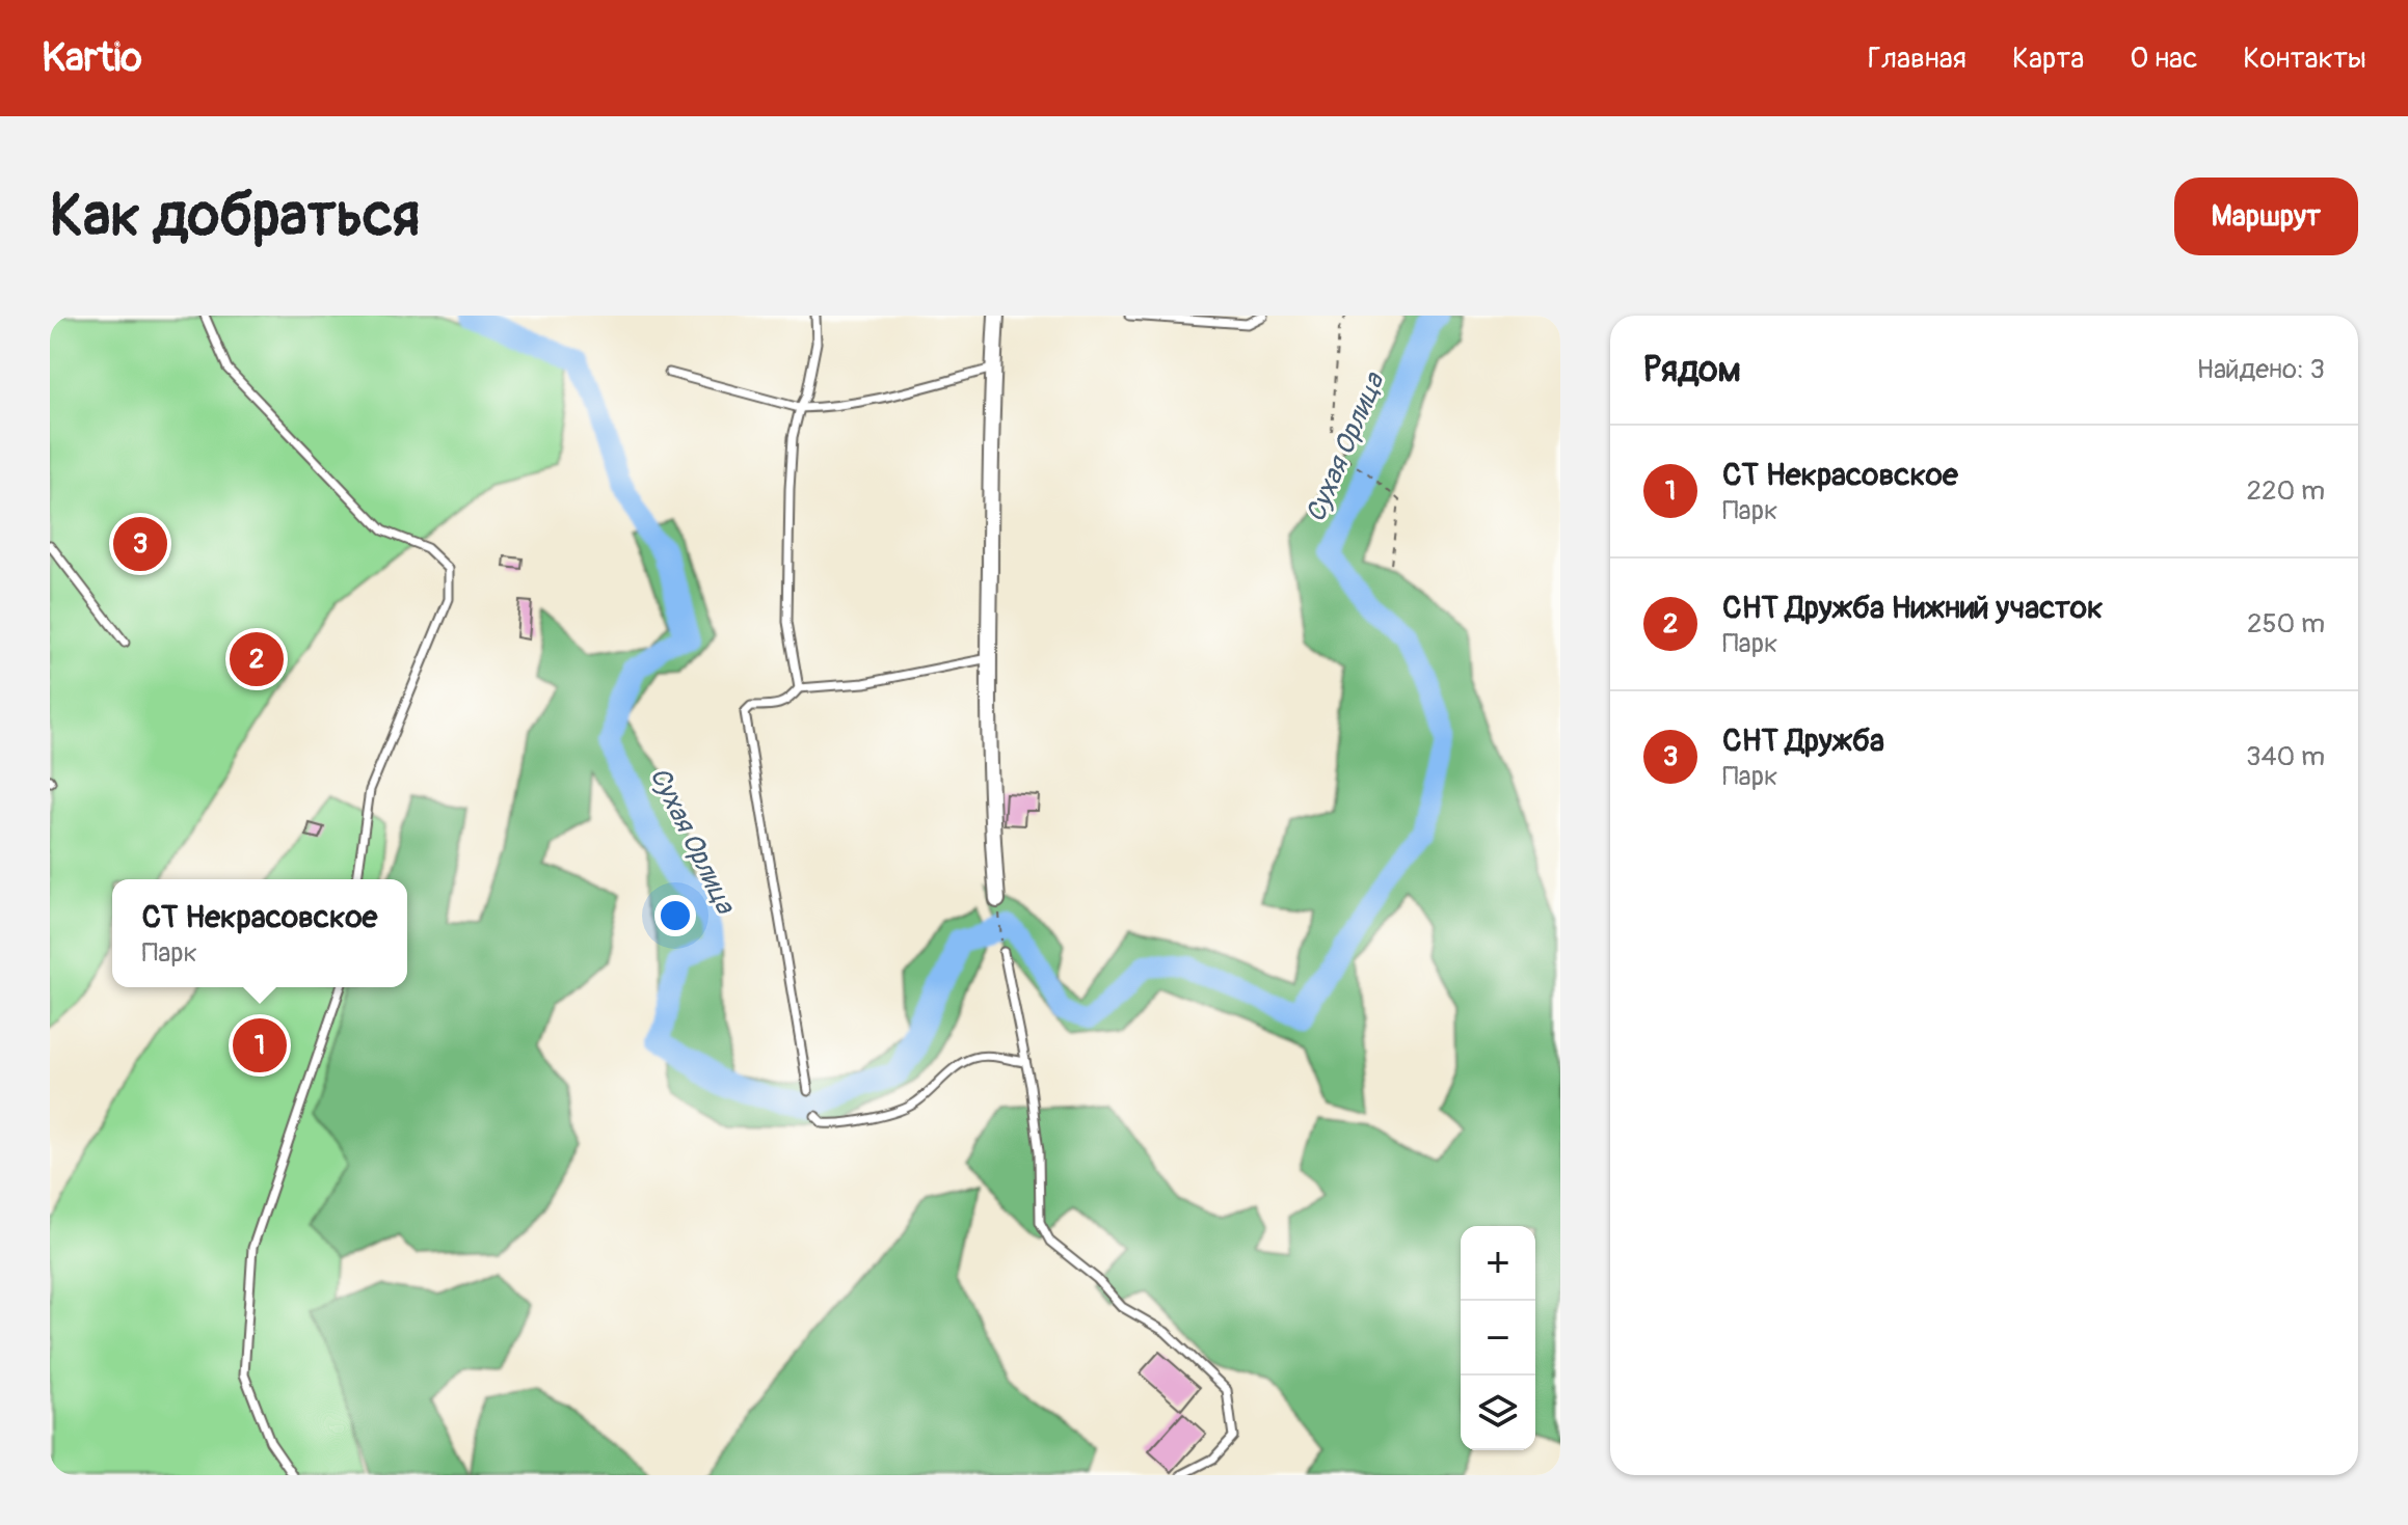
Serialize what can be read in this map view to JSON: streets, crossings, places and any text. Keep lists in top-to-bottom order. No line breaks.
{"water":["Сухая Орлица"],"page":{"header":"Kartio","nav":["Главная","Карта","О нас","Контакты"],"buttons":"Маршрут","title":"Как добраться","heading":["Рядом","Найдено: 3"],"list":[{"mark":"1","name":"СТ Некрасовское","note":"Парк","value":"220 m"},{"mark":"2","name":"СНТ Дружба Нижний участок","note":"Парк","value":"250 m"},{"mark":"3","name":"СНТ Дружба","note":"Парк","value":"340 m"}],"pins":["3","2","1"],"popup":["СТ Некрасовское","Парк"],"map_buttons":["+","−"]}}
